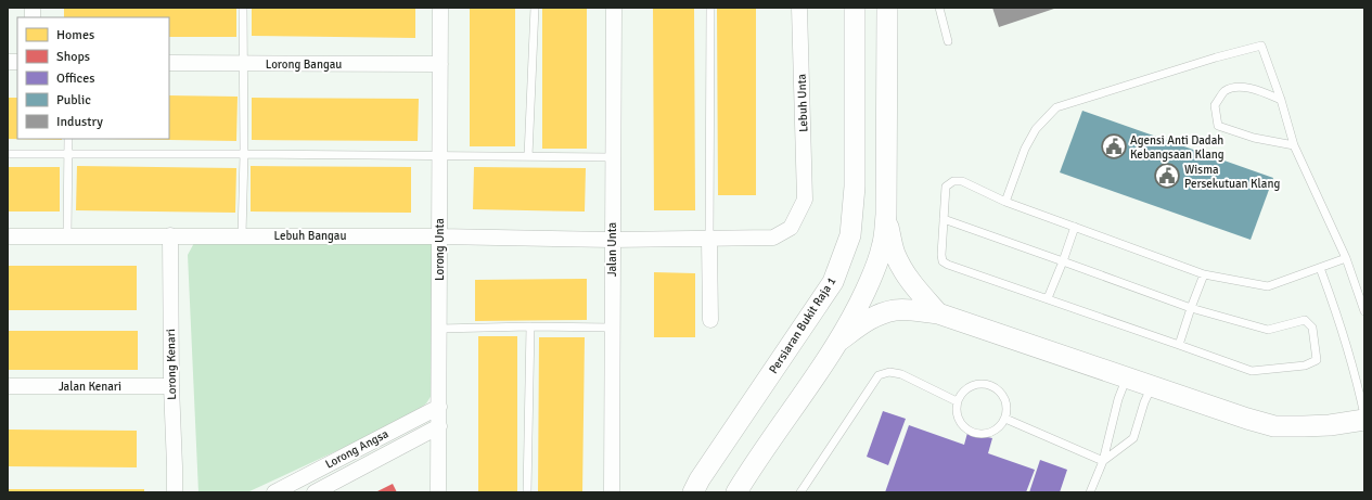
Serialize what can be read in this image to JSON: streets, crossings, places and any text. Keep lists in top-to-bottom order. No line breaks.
{"streets":{"street":["Lorong Bangau","Lebuh Unta","Lebuh Bangau","Lorong Unta","Jalan Unta","Persiaran Bukit Raja 1","Lorong Kenari","Jalan Kenari","Lorong Angsa"]},"crossings":[["Lorong Bangau","Lorong Unta"],["Lebuh Unta","Lebuh Bangau"],["Lebuh Bangau","Lorong Unta"],["Lebuh Bangau","Jalan Unta"],["Lebuh Bangau","Lorong Kenari"],["Lorong Unta","Lorong Angsa"],["Lorong Kenari","Jalan Kenari"]],"places":{"public building":["Agensi Anti Dadah Kebangsaan Klang","Wisma Persekutuan Klang"]},"legend":["Homes","Shops","Offices","Public","Industry"]}
